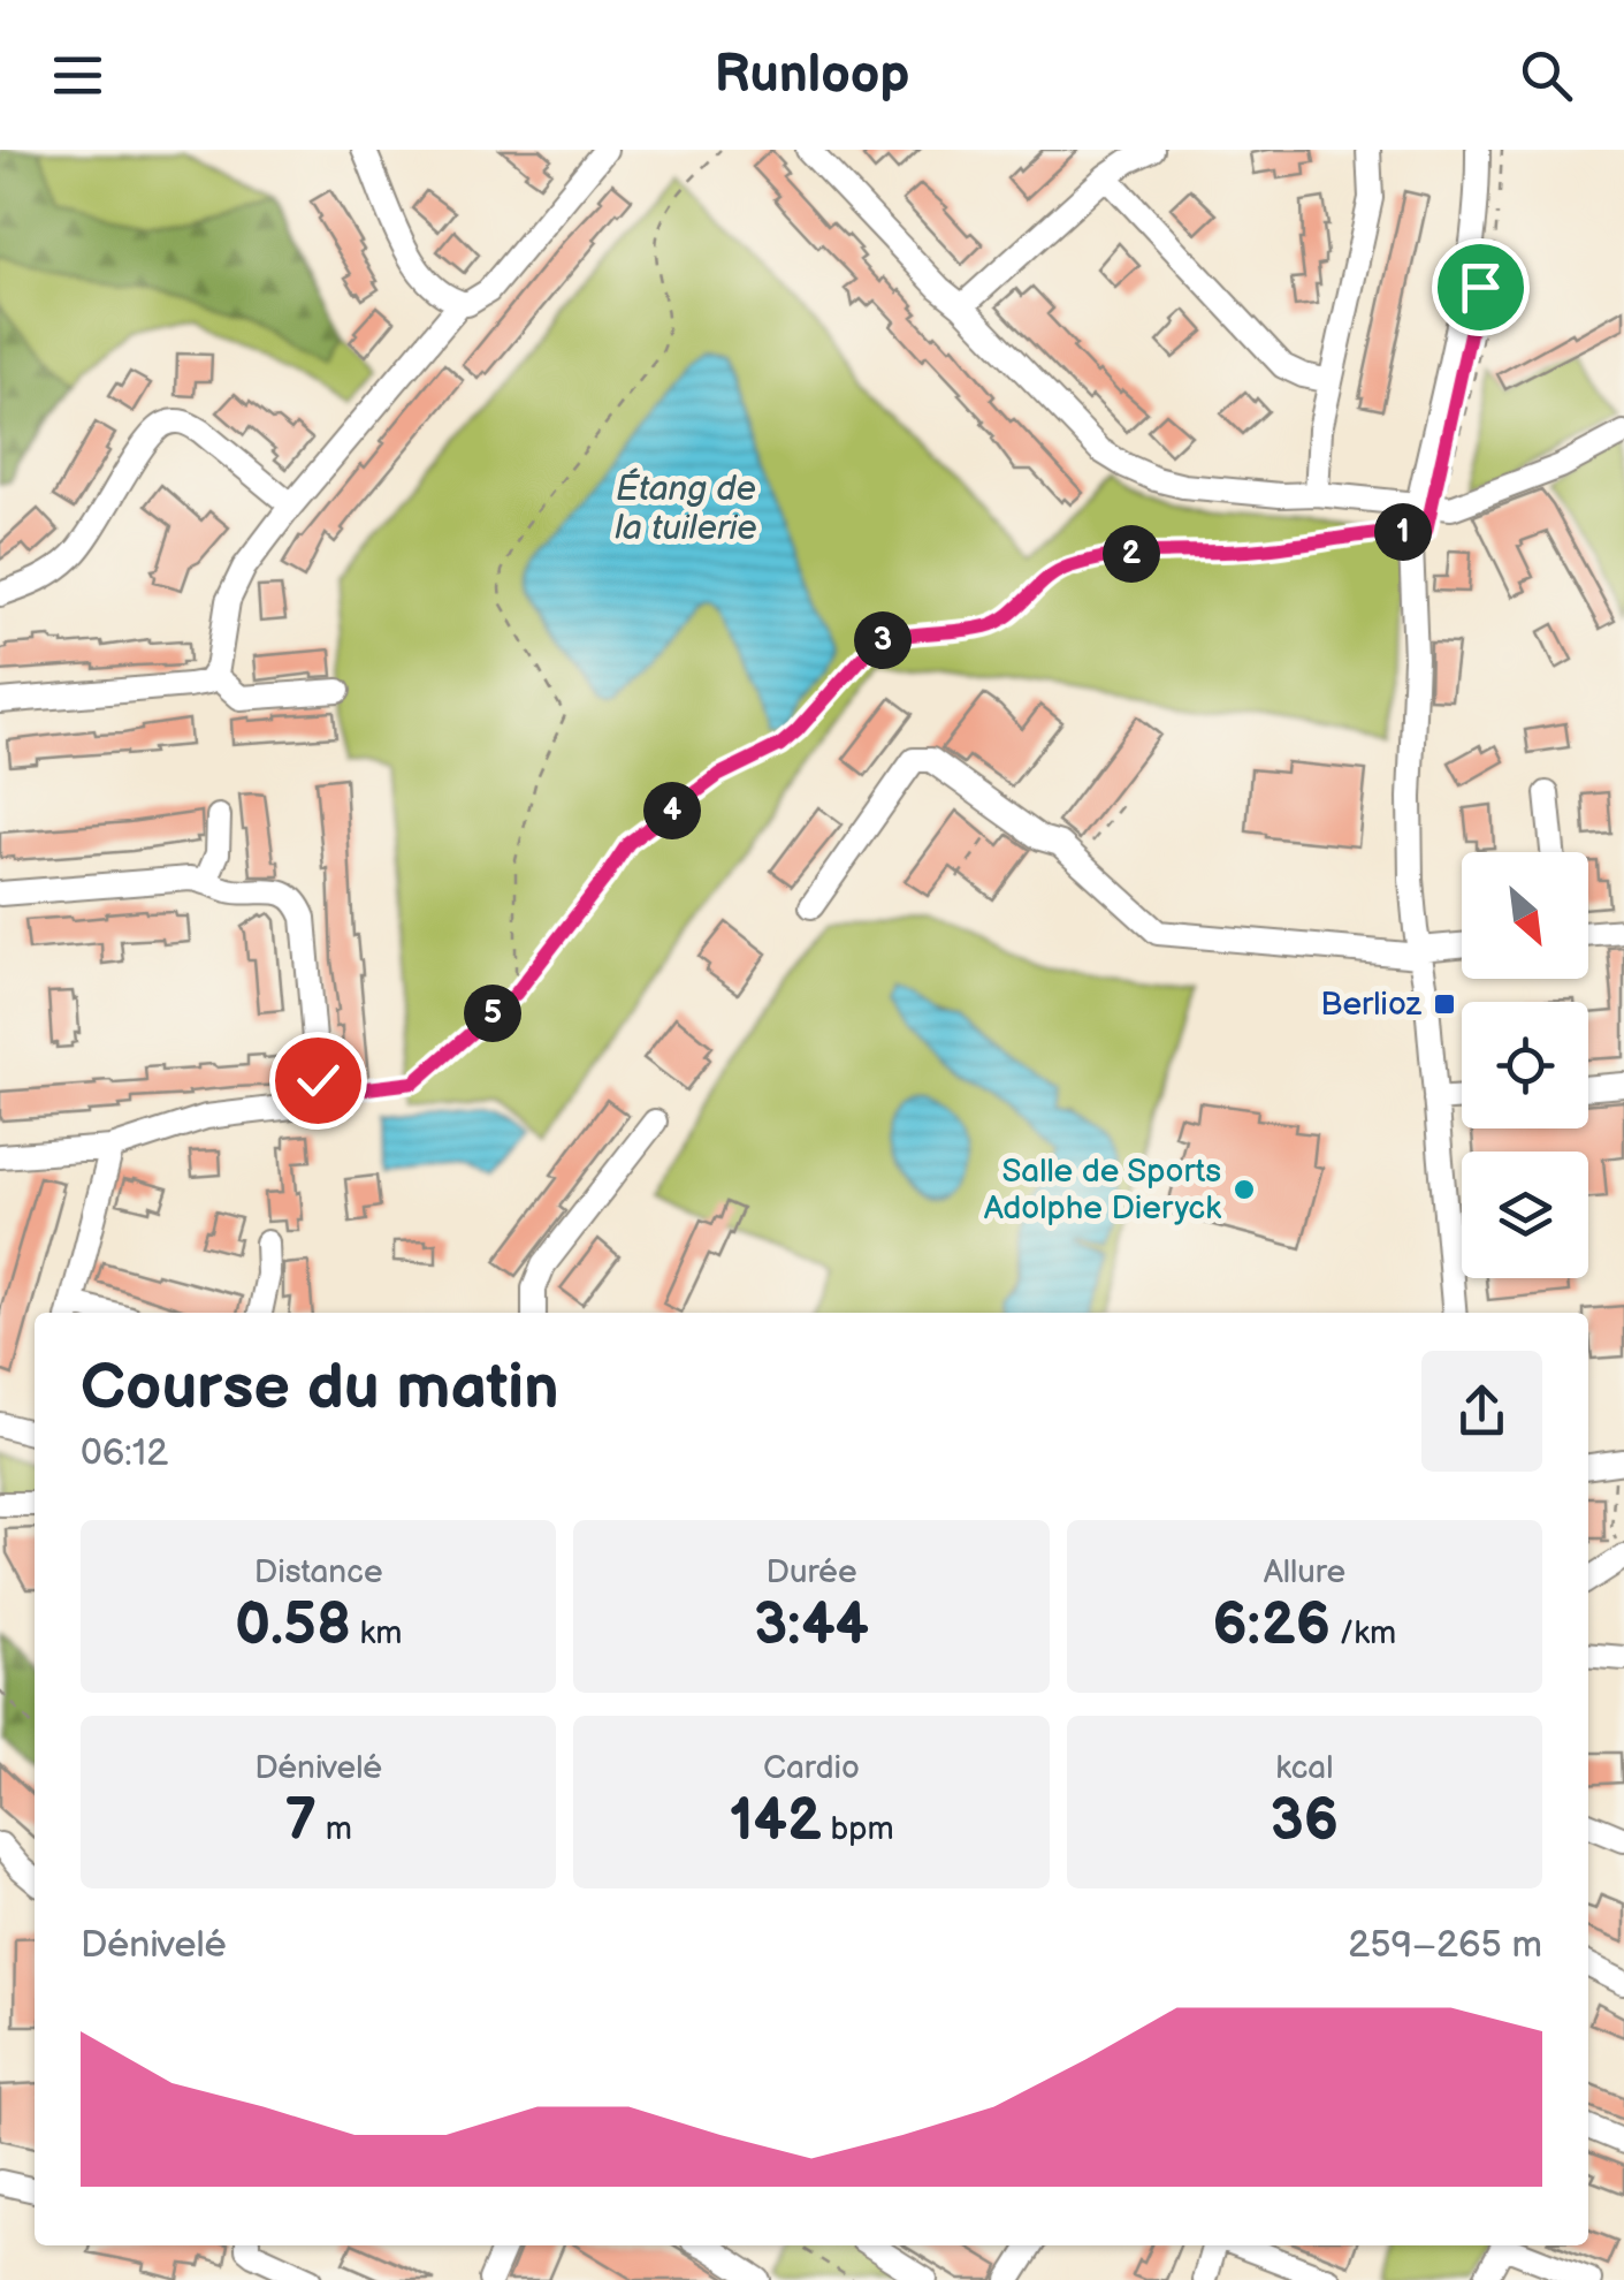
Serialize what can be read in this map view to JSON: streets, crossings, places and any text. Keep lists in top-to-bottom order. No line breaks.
{"water":["Étang de la tuilerie"],"places":{"transit":["Berlioz"],"other":["Salle de Sports Adolphe Dieryck"]},"north":"bottom right","page":{"header":"Runloop","pins":["1","2","3","4","5"],"heading":["Course du matin","06:12"],"stats":[["Distance","0.58 km"],["Durée","3:44"],["Allure","6:26 /km"],["Dénivelé","7 m"],["Cardio","142 bpm"],["kcal","36"]],"chart":["Dénivelé","259–265 m"]}}
